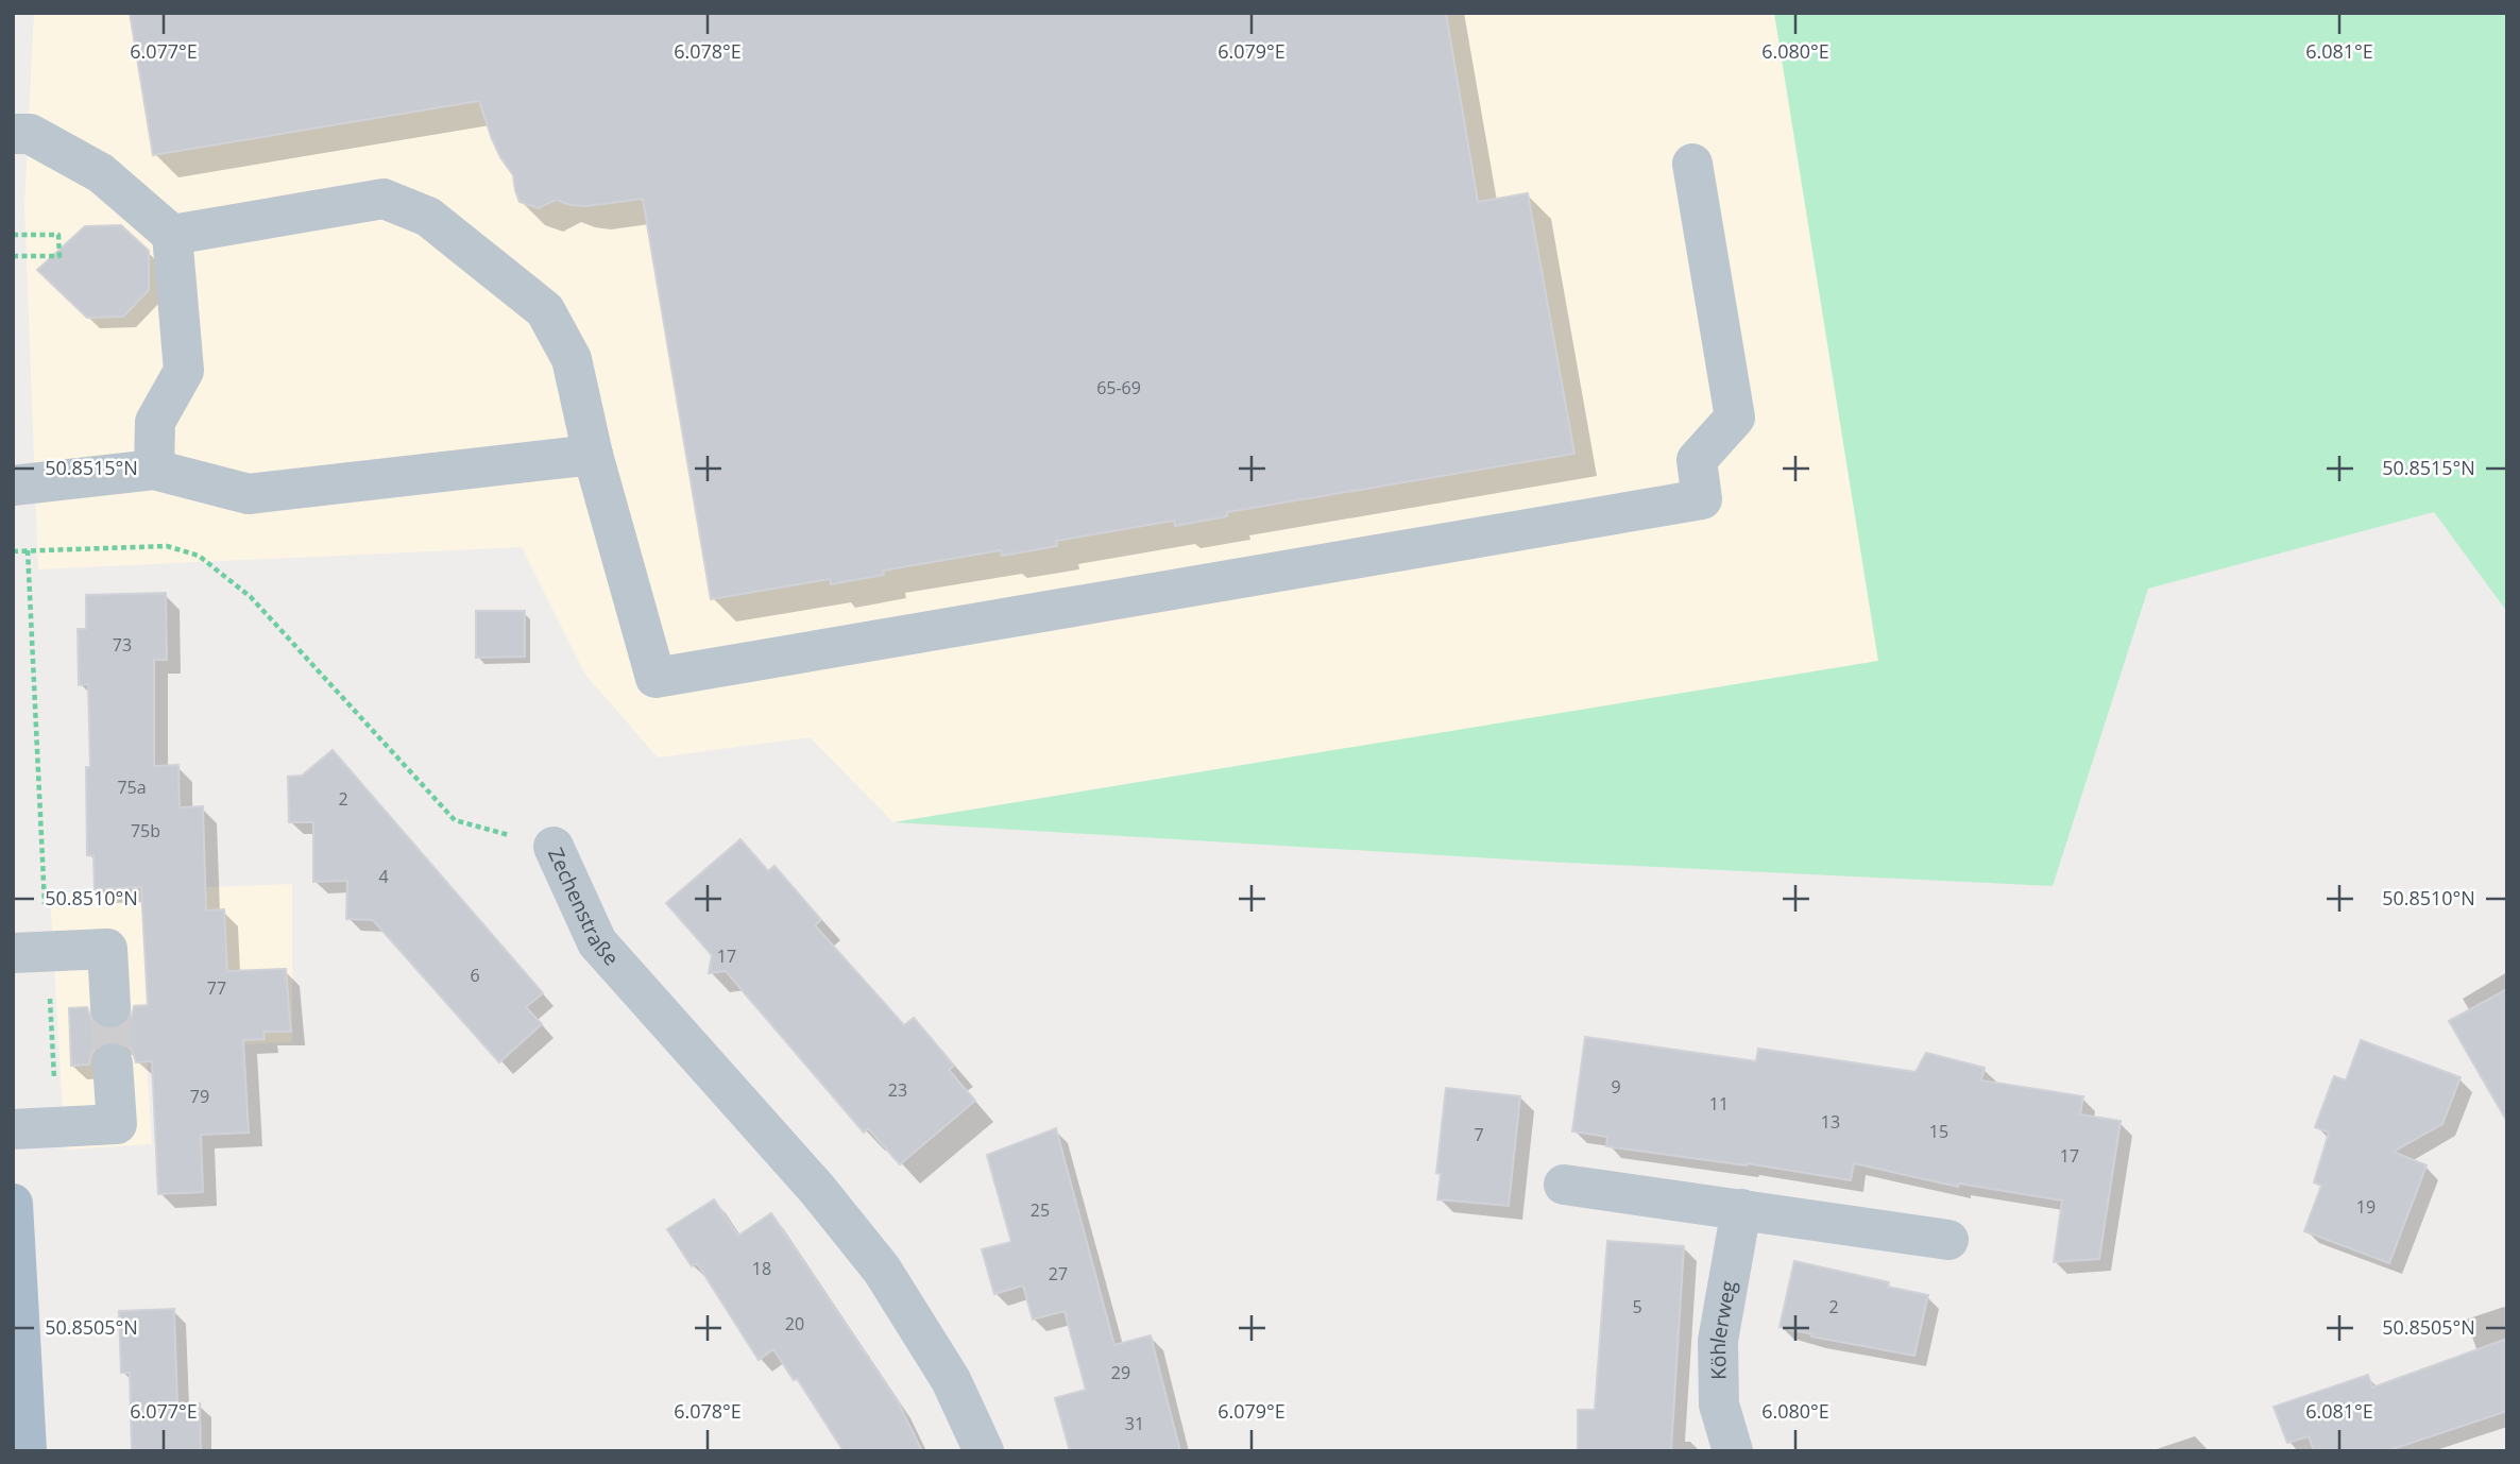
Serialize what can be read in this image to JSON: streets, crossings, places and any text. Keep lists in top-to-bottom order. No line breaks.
{"streets":{"street":["Zechenstraße","Köhlerweg"]},"house_numbers":["65-69","73","75a","2","75b","4","17","6","77","9","23","79","11","13","15","7","17","19","25","18","27","5","2","20","29","31"],"coordinates":["6.077°E","6.078°E","6.079°E","6.080°E","6.081°E","50.8515°N","50.8510°N","50.8505°N"]}
